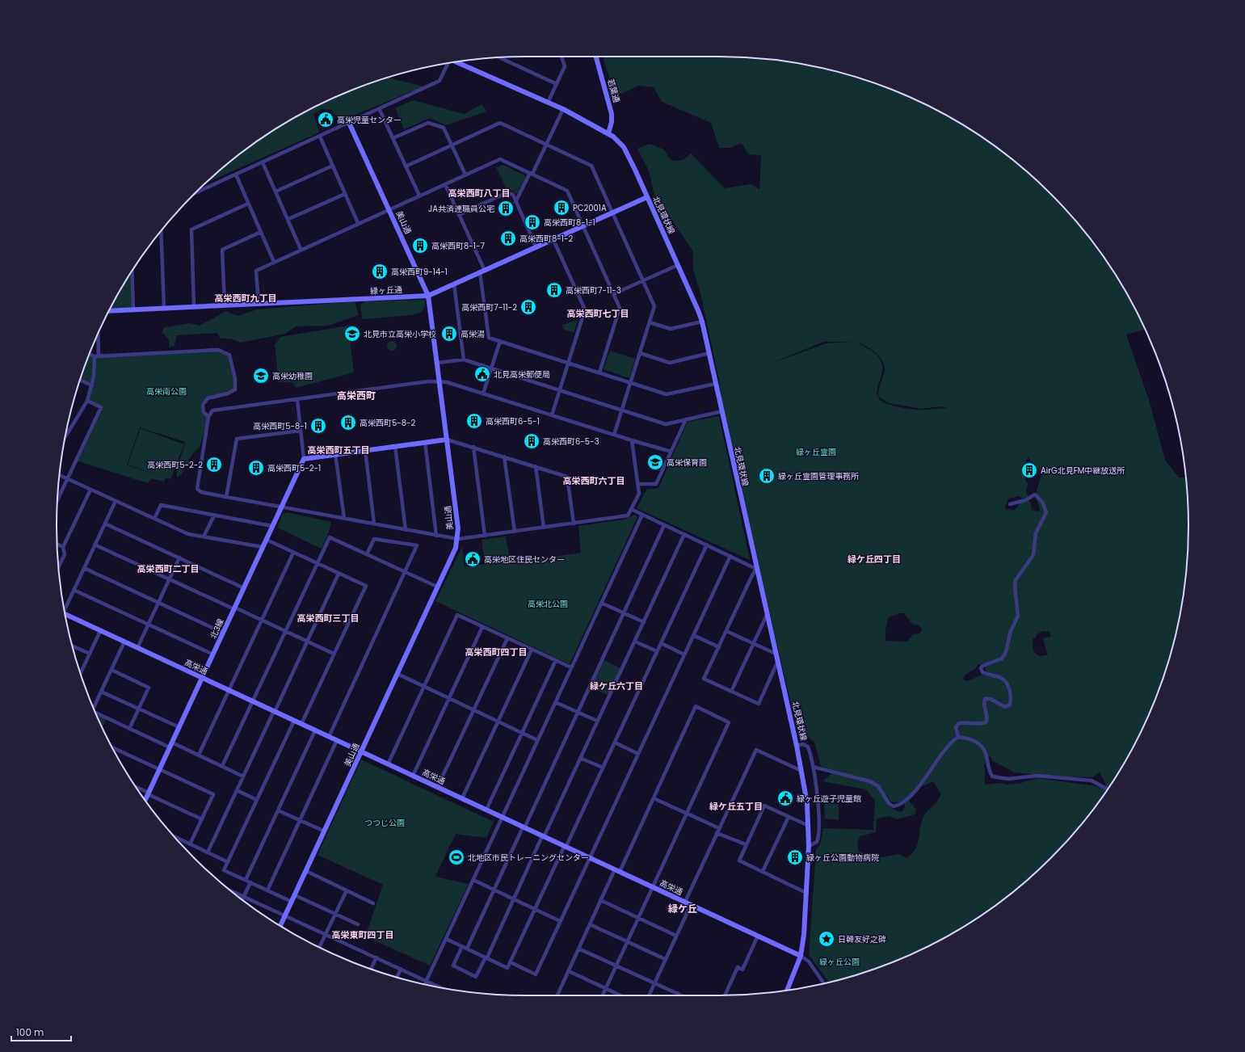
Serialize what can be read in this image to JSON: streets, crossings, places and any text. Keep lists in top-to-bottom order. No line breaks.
{"streets":{"street":["若葉通","北見環状線","美山通","緑ヶ丘通","北3線","高栄通"]},"crossings":[["若葉通","北見環状線"],["北見環状線","緑ヶ丘通"],["北見環状線","高栄通"],["美山通","緑ヶ丘通"],["美山通","高栄通"],["北3線","高栄通"]],"districts":["高栄西町八丁目","高栄西町九丁目","高栄西町七丁目","高栄西町","高栄西町五丁目","高栄西町六丁目","緑ケ丘四丁目","高栄西町二丁目","高栄西町三丁目","高栄西町四丁目","緑ケ丘六丁目","緑ケ丘五丁目","緑ケ丘","高栄東町四丁目"],"parks":["高栄南公園","緑ヶ丘霊園","高栄北公園","つつじ公園","緑ヶ丘公園"],"places":{"public building":["高栄児童センター","北見高栄郵便局","高栄地区住民センター","緑ヶ丘遊子児童館"],"building":["PC2001A","JA共済連職員公宅","高栄西町8-1-1","高栄西町8-1-2","高栄西町8-1-7","高栄西町9-14-1","高栄西町7-11-3","高栄西町7-11-2","高栄湯","高栄西町6-5-1","高栄西町5-8-2","高栄西町5-8-1","高栄西町6-5-3","高栄西町5-2-2","高栄西町5-2-1","AirG北見FM中継放送所","緑ヶ丘霊園管理事務所","緑ヶ丘公園動物病院"],"school or university":["北見市立高栄小学校","高栄幼稚園","高栄保育園"],"sports":["北地区市民トレーニングセンター"],"place":["日韓友好之碑"]},"scale_bar":"100 m"}
